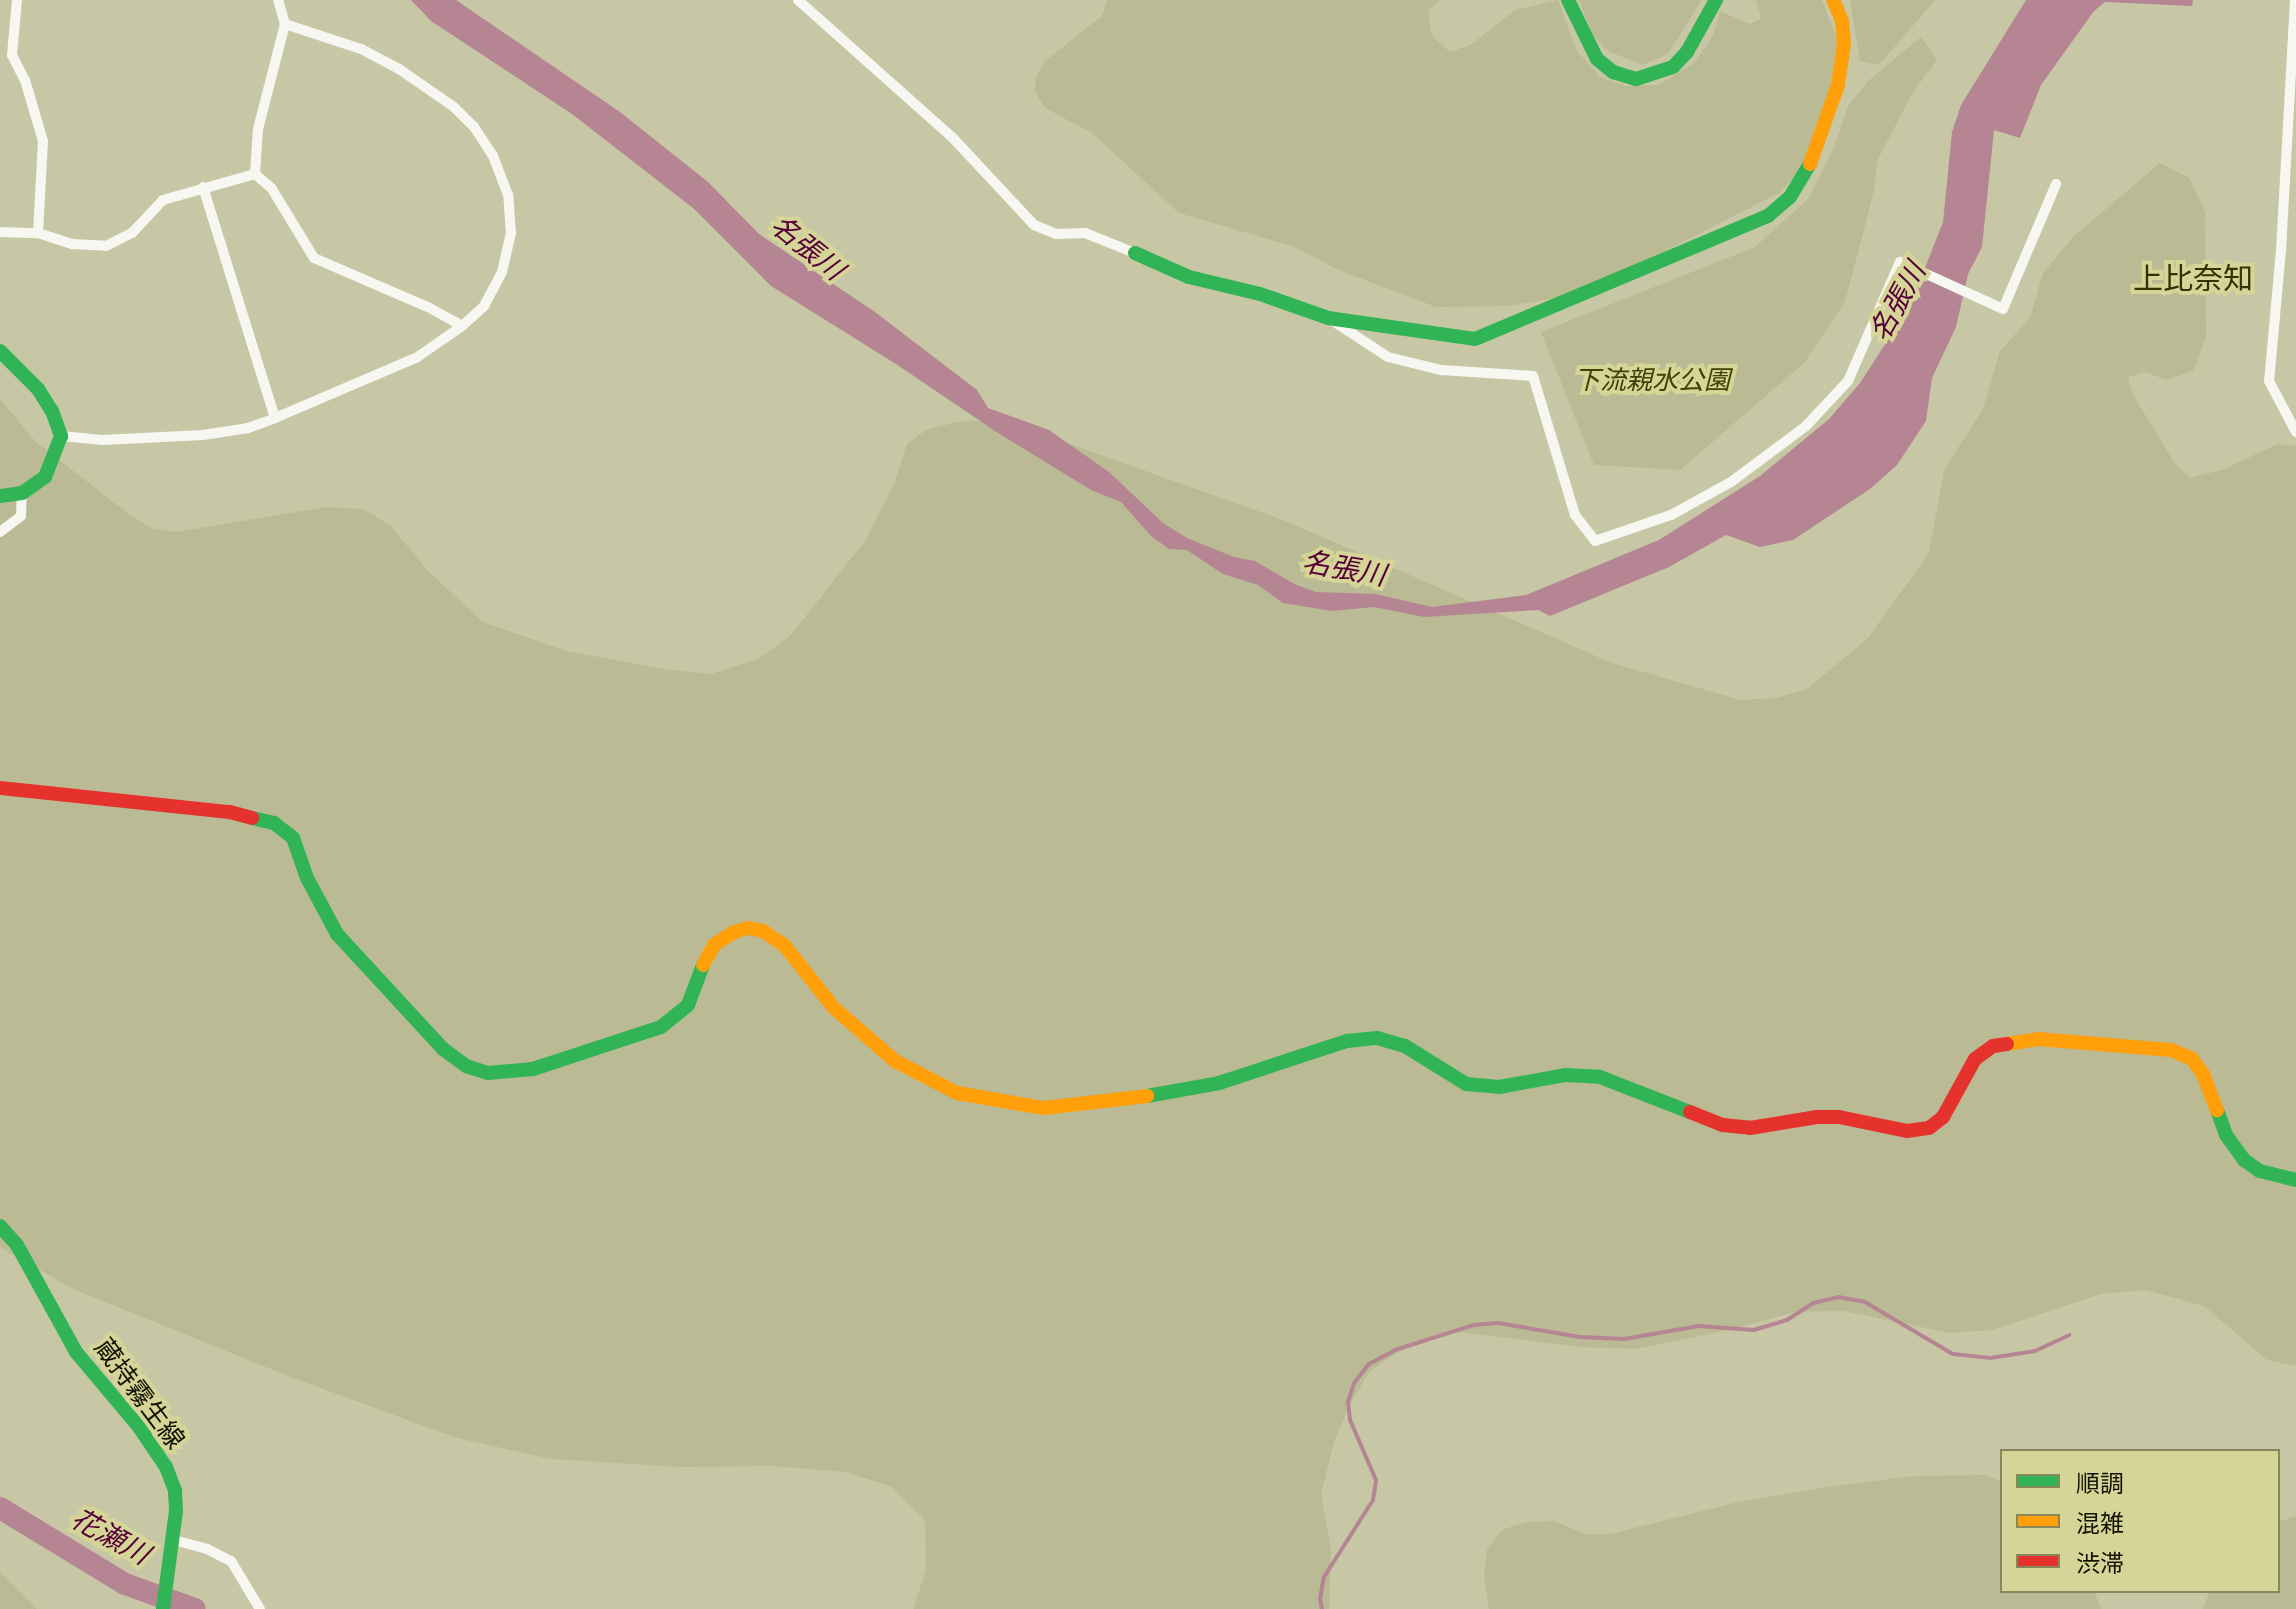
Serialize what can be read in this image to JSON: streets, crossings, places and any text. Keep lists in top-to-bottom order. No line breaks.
{"streets":{"street":["蔵持霧生線"]},"districts":["上比奈知"],"water":["名張川","花瀬川"],"parks":["下流親水公園"],"legend":["順調","混雑","渋滞"]}
